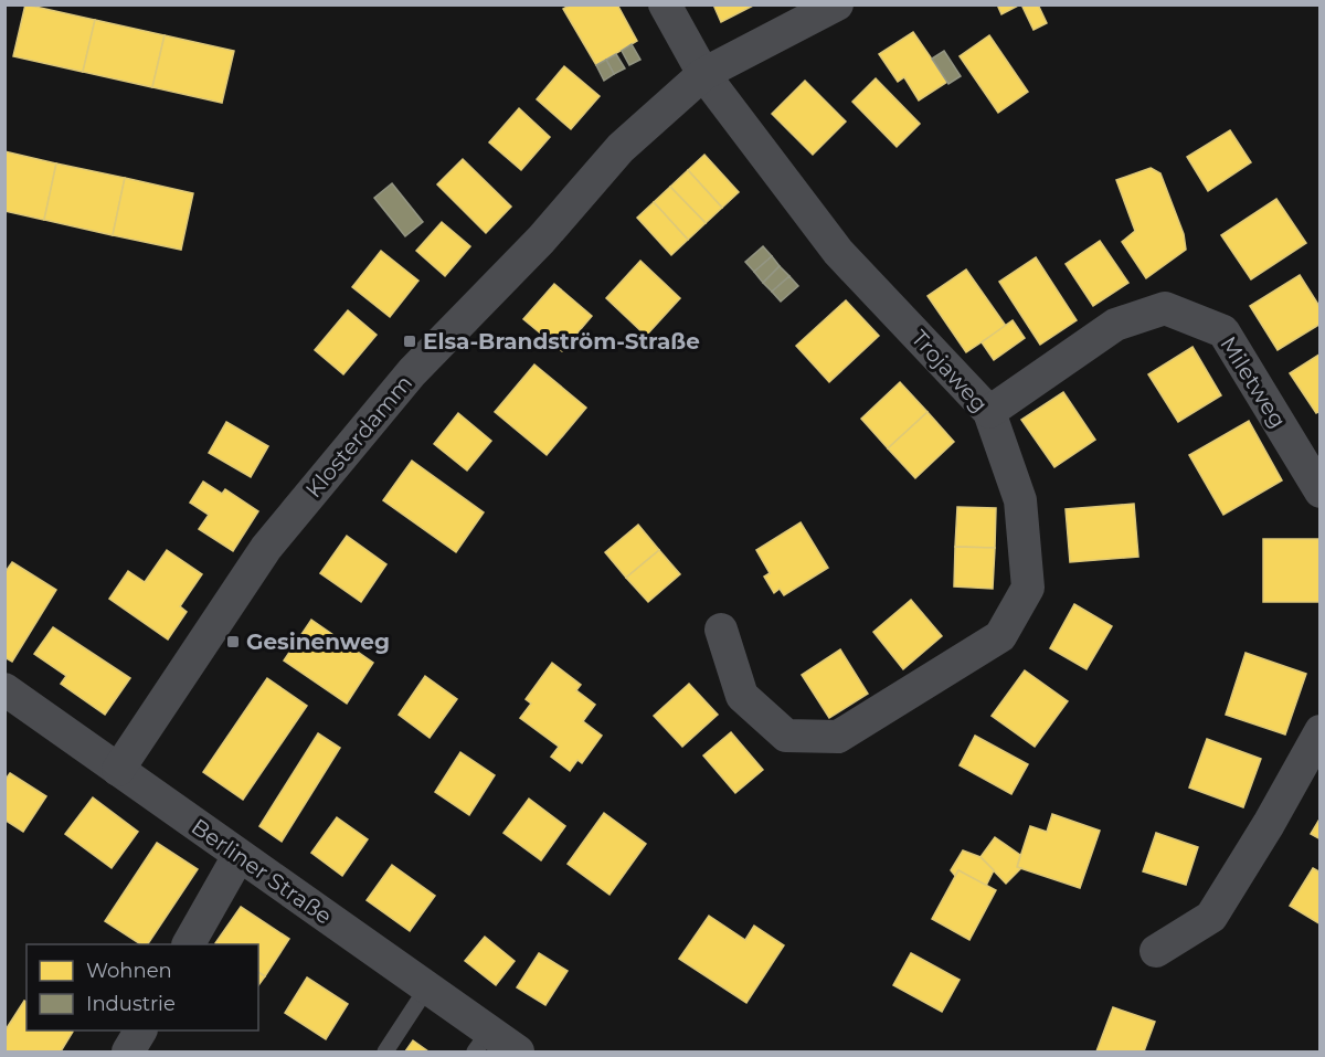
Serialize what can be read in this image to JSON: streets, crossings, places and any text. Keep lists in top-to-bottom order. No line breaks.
{"streets":{"street":["Trojaweg","Miletweg","Klosterdamm","Berliner Straße"]},"crossings":[["Trojaweg","Miletweg"],["Trojaweg","Klosterdamm"],["Klosterdamm","Berliner Straße"]],"places":{"transit":["Elsa-Brandström-Straße","Gesinenweg"]},"legend":["Wohnen","Industrie"]}
